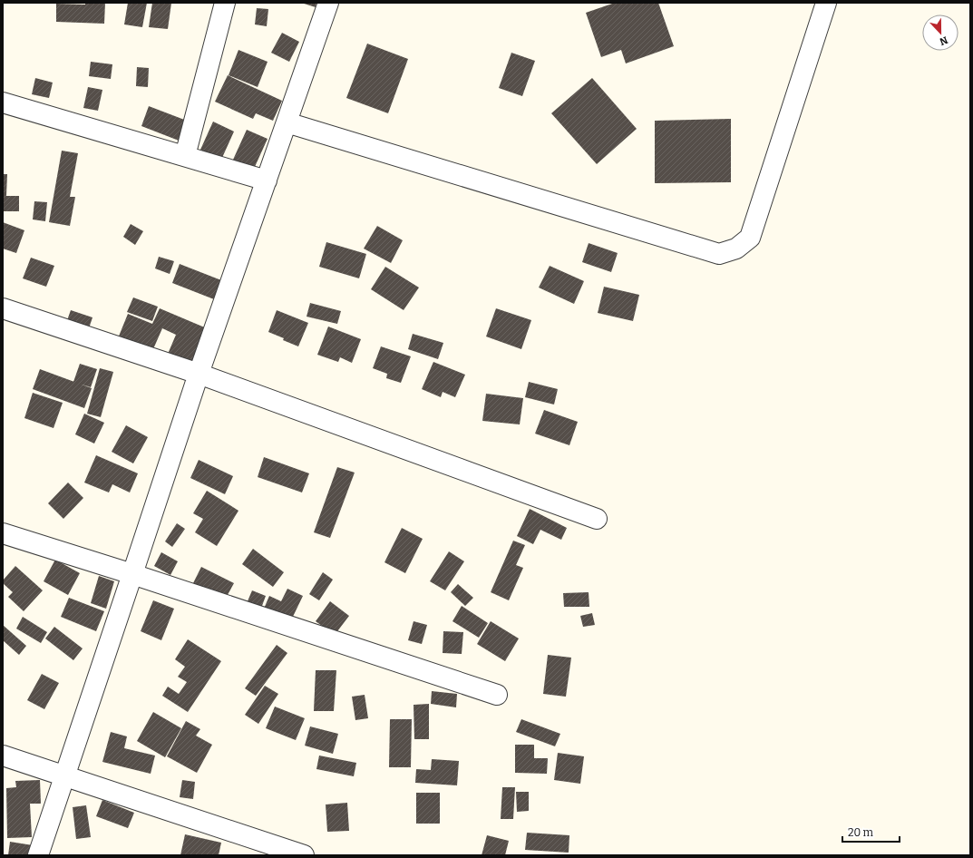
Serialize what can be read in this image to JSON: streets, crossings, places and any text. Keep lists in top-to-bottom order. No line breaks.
{"scale_bar":"20 m","north":"bottom"}
